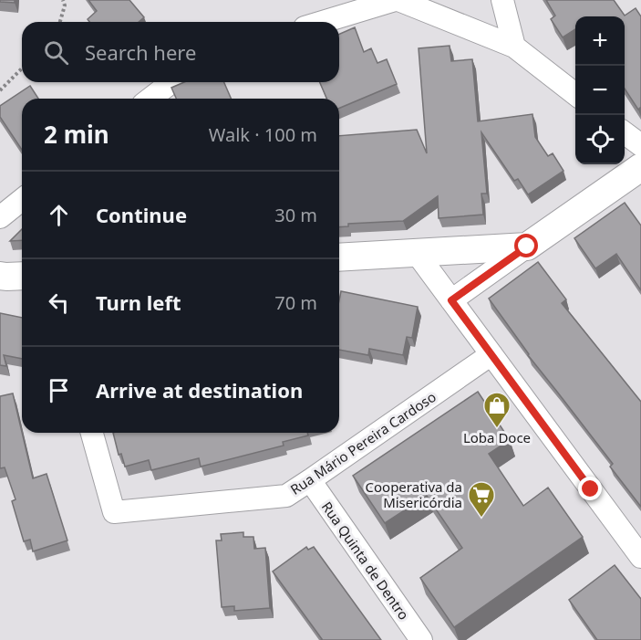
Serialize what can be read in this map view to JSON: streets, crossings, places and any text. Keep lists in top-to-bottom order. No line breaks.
{"streets":{"street":["Rua Mário Pereira Cardoso","Rua Quinta de Dentro"]},"crossings":[["Rua Mário Pereira Cardoso","Rua Quinta de Dentro"]],"places":{"shop":["Loba Doce"],"supermarket":["Cooperativa da Misericórdia"]},"page":{"map_buttons":["+","−"],"search":"Search here","heading":["2 min","Walk · 100 m"],"list":[["Continue","30 m"],["Turn left","70 m"],"Arrive at destination"]}}
